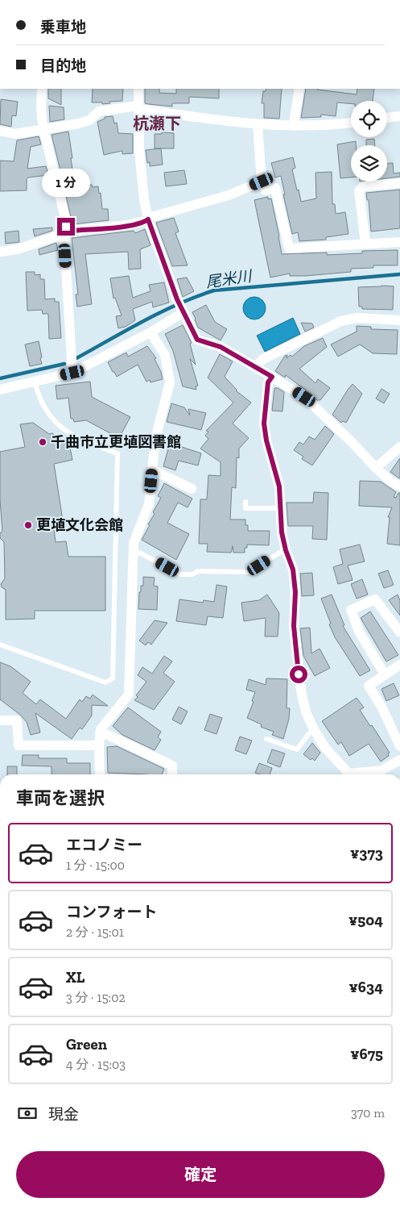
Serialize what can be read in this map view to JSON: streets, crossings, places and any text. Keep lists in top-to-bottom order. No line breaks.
{"districts":["杭瀬下"],"water":["尾米川"],"places":["千曲市立更埴図書館","更埴文化会館"],"page":{"banner":["乗車地","目的地"],"bubble":"1 分","heading":"車両を選択","list":[{"name":"エコノミー","note":"1 分 · 15:00","value":"¥373"},{"name":"コンフォート","note":"2 分 · 15:01","value":"¥504"},{"name":"XL","note":"3 分 · 15:02","value":"¥634"},{"name":"Green","note":"4 分 · 15:03","value":"¥675"}],"pay":["現金","370 m"],"buttons":"確定"}}
